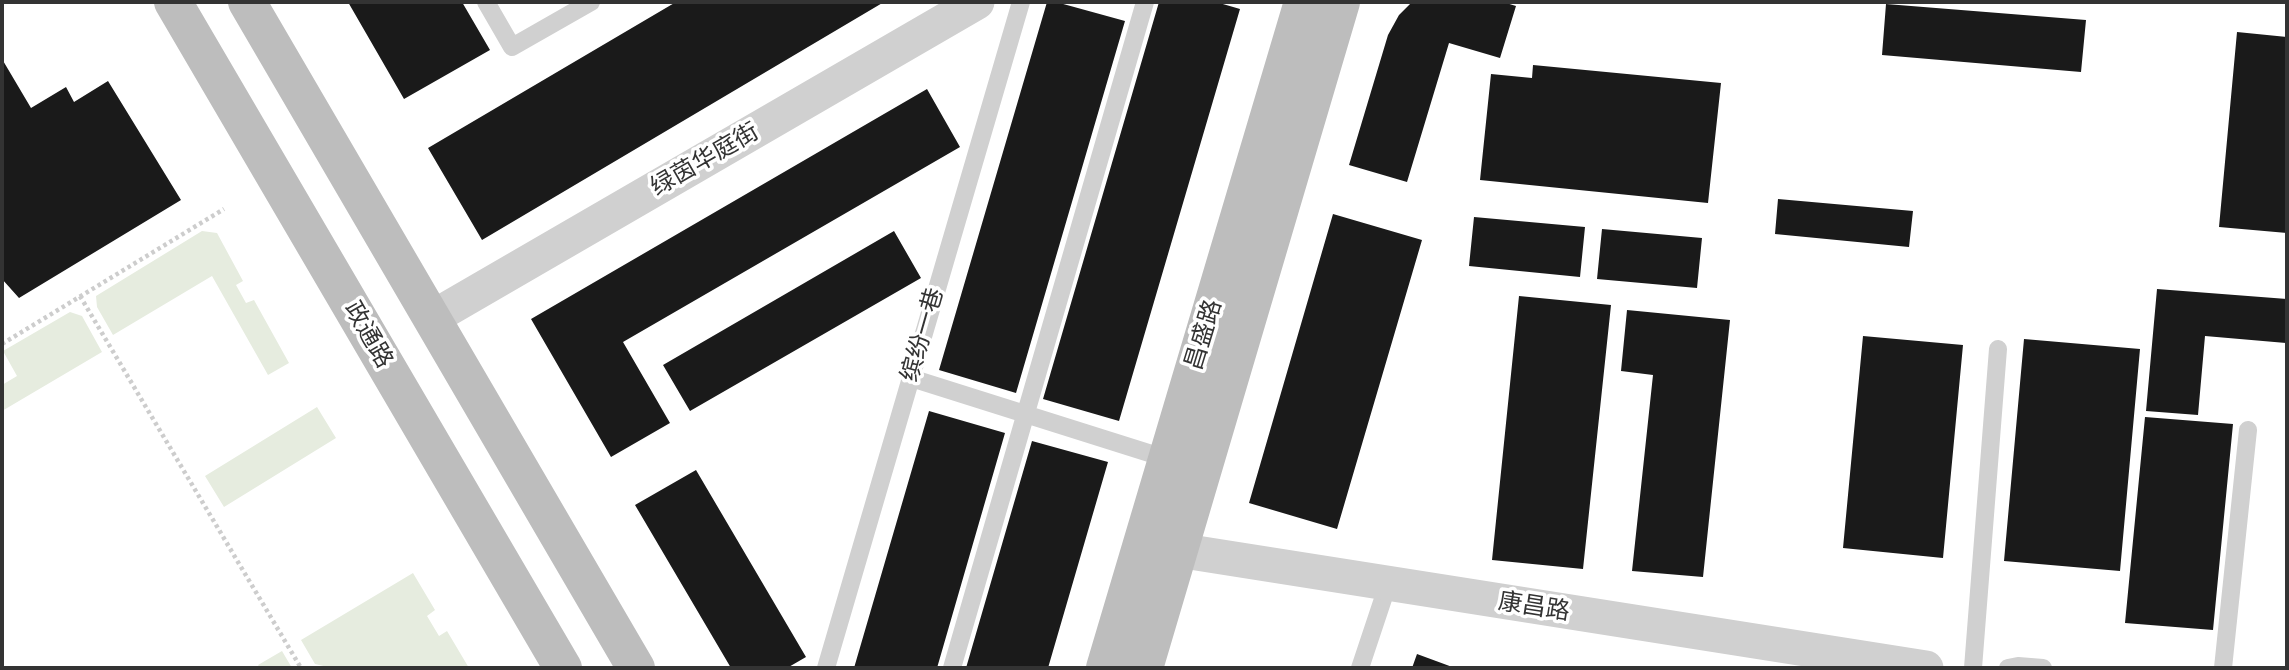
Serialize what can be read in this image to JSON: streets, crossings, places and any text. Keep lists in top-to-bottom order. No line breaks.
{"streets":{"street":["绿茵华庭街","政通路","昌盛路","康昌路"],"lane":["缤纷一巷"]},"crossings":[["昌盛路","康昌路"]]}
